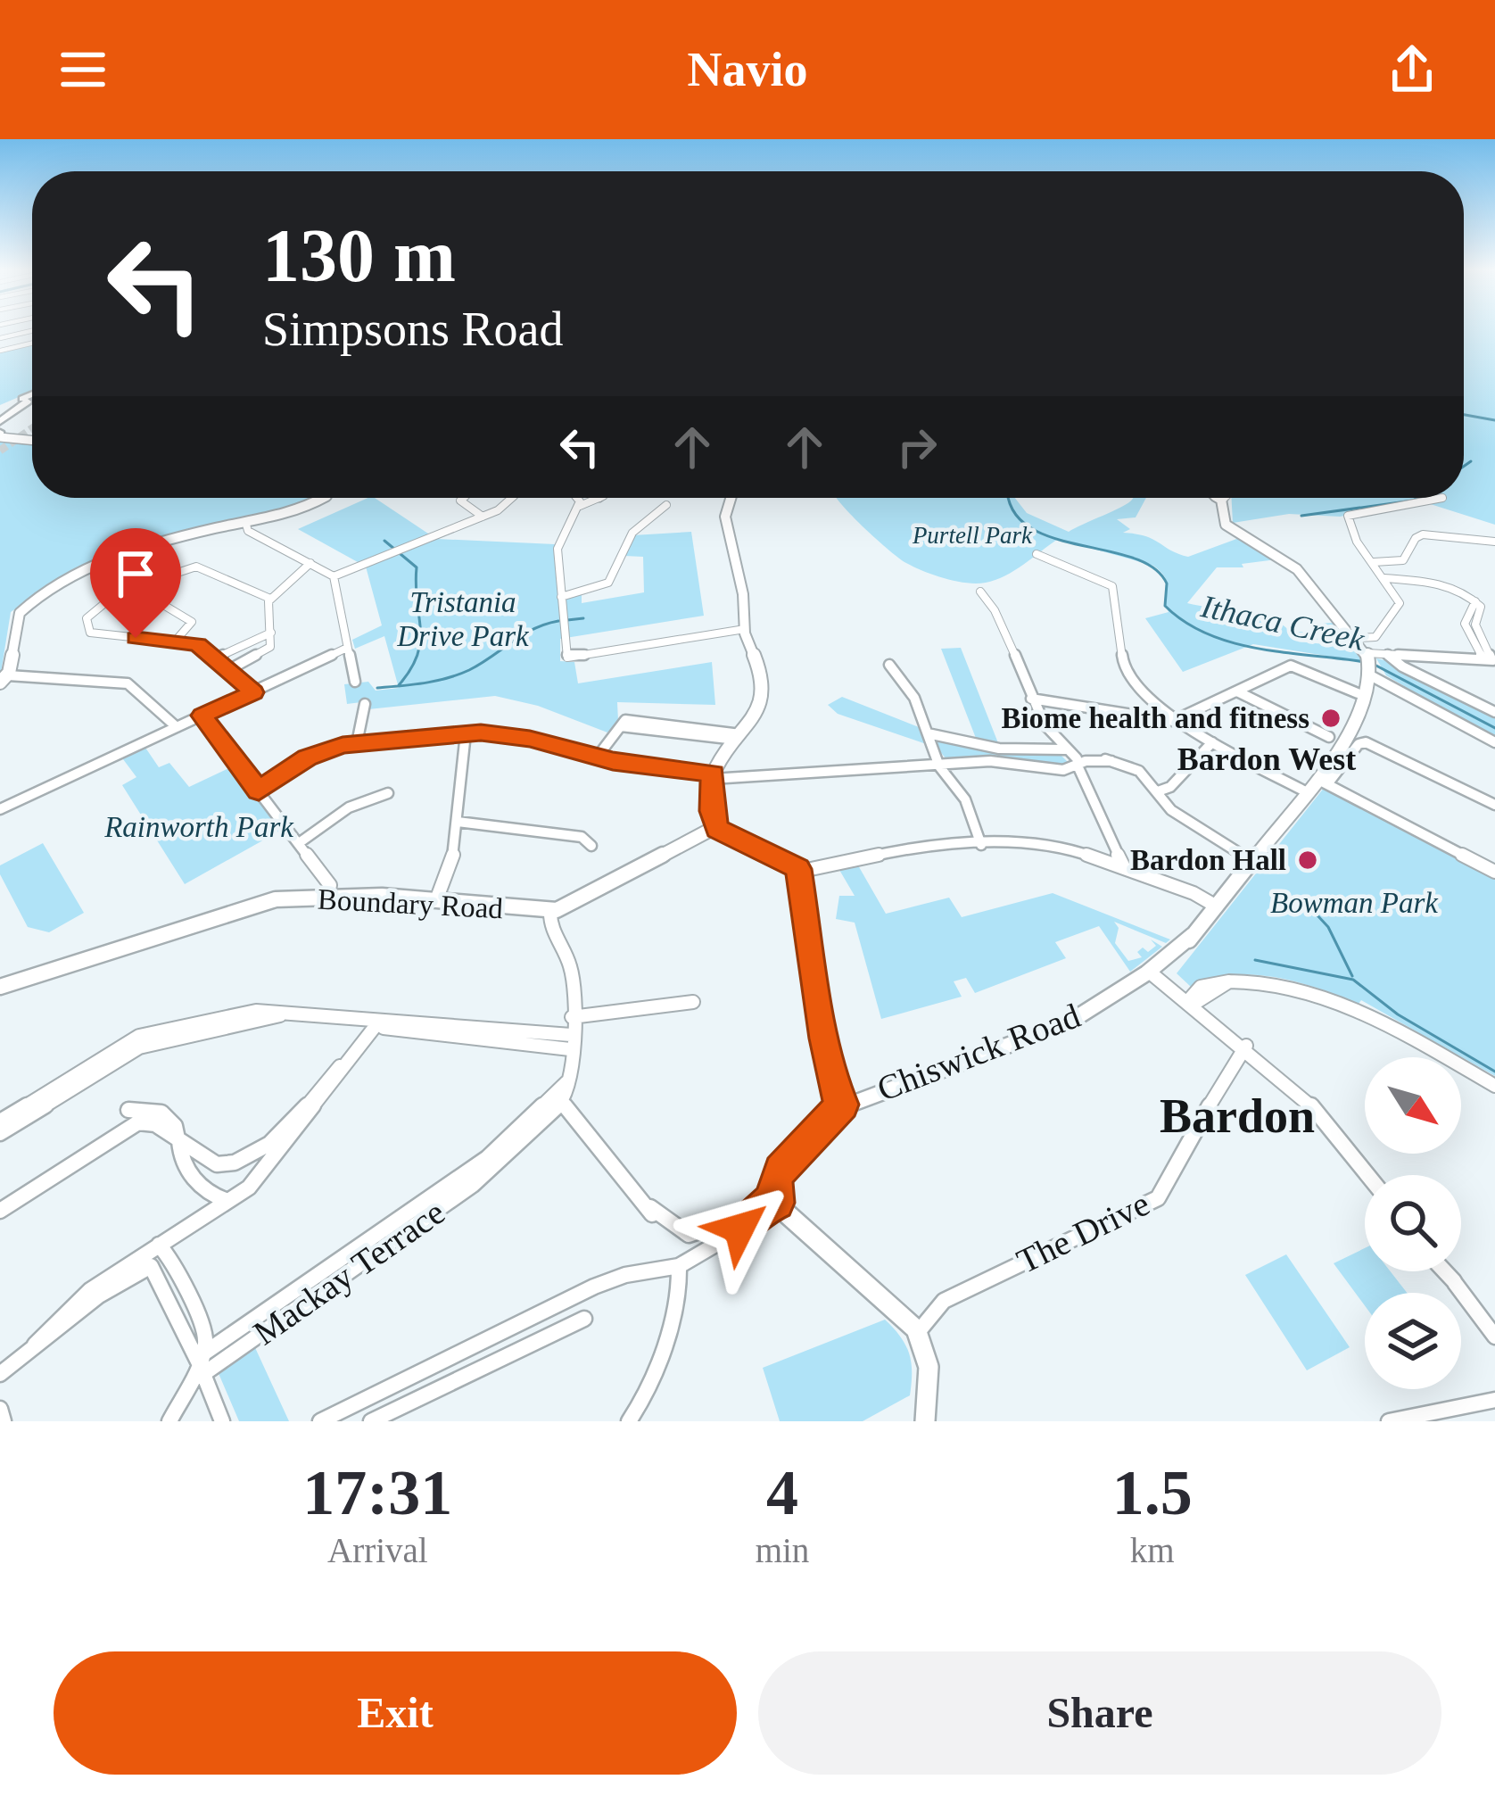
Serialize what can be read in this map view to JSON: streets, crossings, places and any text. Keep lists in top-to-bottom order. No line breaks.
{"streets":{"main road":["Boundary Road","Chiswick Road"],"street":["The Drive","Mackay Terrace"]},"districts":["Bardon West","Bardon"],"water":["Ithaca Creek"],"parks":["Purtell Park","Tristania Drive Park","Rainworth Park","Bowman Park"],"places":["Biome health and fitness","Bardon Hall"],"north":"bottom right","page":{"header":"Navio","turn":["130 m","Simpsons Road"],"eta":["17:31","Arrival","4","min","1.5","km"],"buttons":["Exit","Share"]}}
